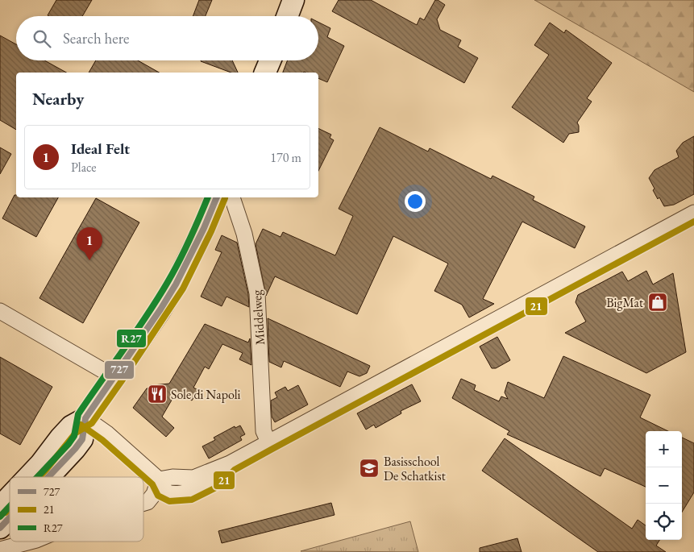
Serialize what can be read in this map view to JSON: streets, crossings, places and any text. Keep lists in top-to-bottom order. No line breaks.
{"streets":{"street":["Middelweg"]},"places":{"shop":["BigMat"],"restaurant":["Sole di Napoli"],"school or university":["Basisschool De Schatkist"]},"lines":["transit line 727","transit line R27","transit line 21"],"legend":["727","21","R27"],"page":{"search":"Search here","heading":"Nearby","list":[{"mark":"1","name":"Ideal Felt","note":"Place","value":"170 m"}],"pins":"1","map_buttons":["+","−"]}}
